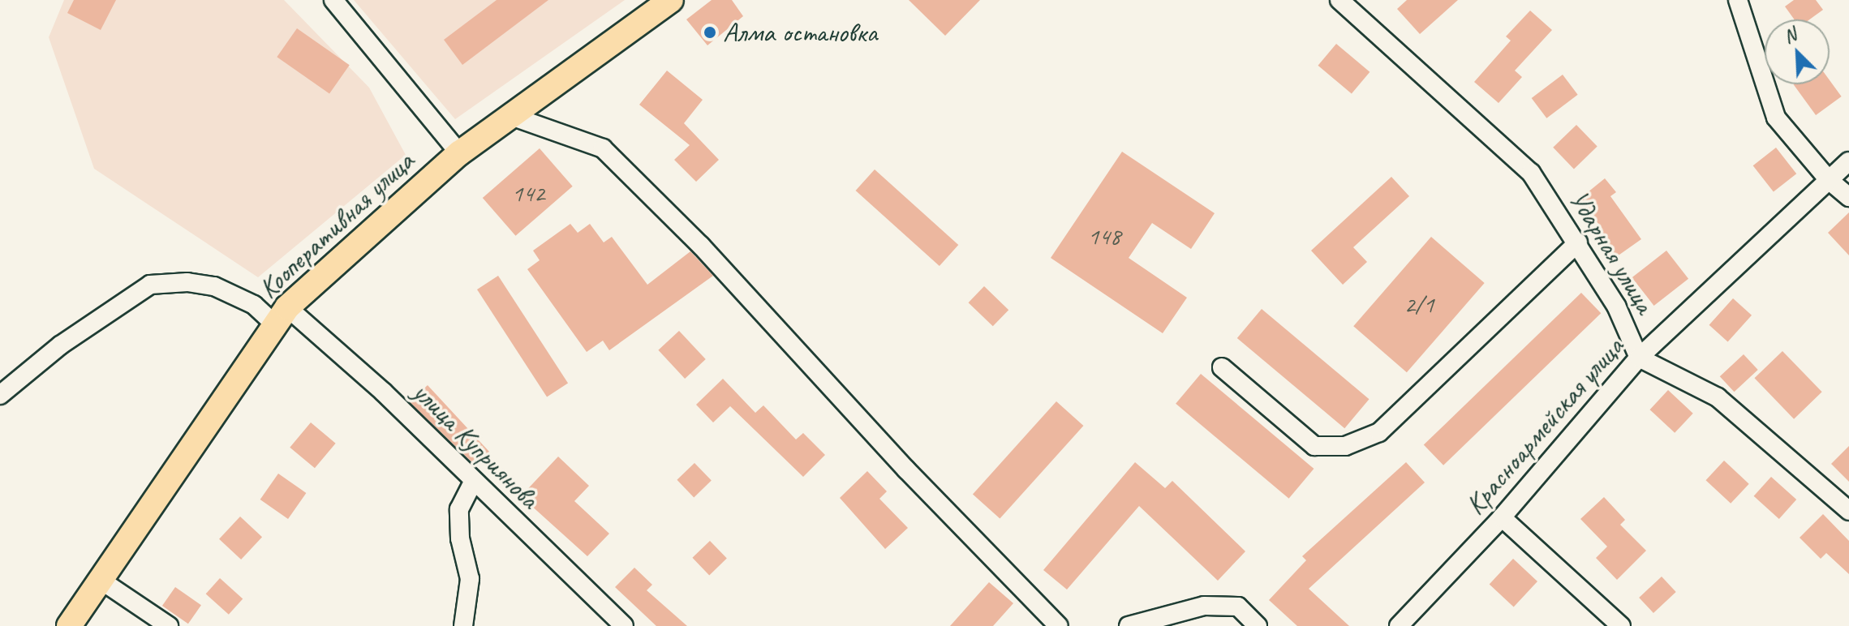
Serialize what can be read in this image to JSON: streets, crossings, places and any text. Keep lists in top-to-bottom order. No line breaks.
{"streets":{"main road":["Кооперативная улица"],"street":["Ударная улица","Красноармейская улица","улица Куприянова"]},"crossings":[["Кооперативная улица","улица Куприянова"],["Ударная улица","Красноармейская улица"]],"places":["Алма остановка"],"house_numbers":["142","148","2/1"],"north":"top left"}
